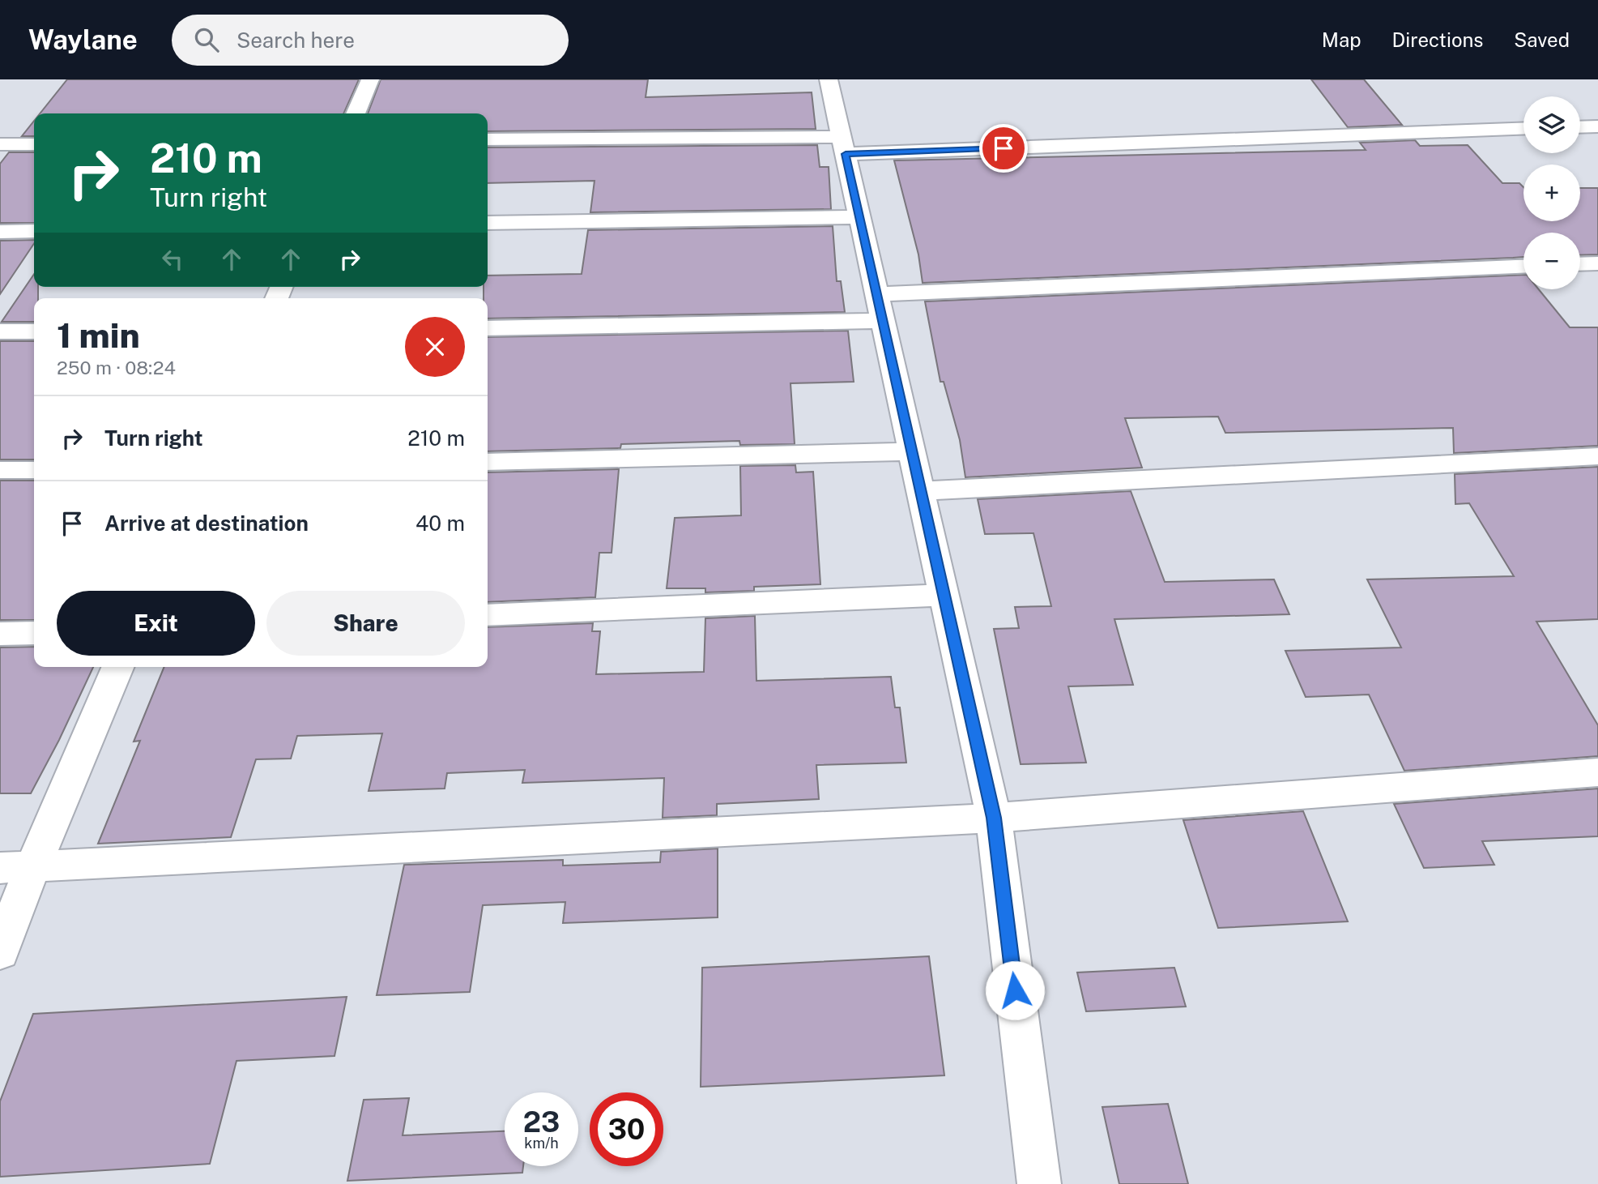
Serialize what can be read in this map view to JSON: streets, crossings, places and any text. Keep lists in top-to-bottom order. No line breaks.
{"page":{"header":"Waylane","search":"Search here","nav":["Map","Directions","Saved"],"map_buttons":["+","−"],"turn":["210 m","Turn right"],"heading":["1 min","250 m · 08:24"],"list":[{"name":"Turn right","value":"210 m"},{"name":"Arrive at destination","value":"40 m"}],"buttons":["Exit","Share"],"speed":"23 km/h","limit":"30"}}
